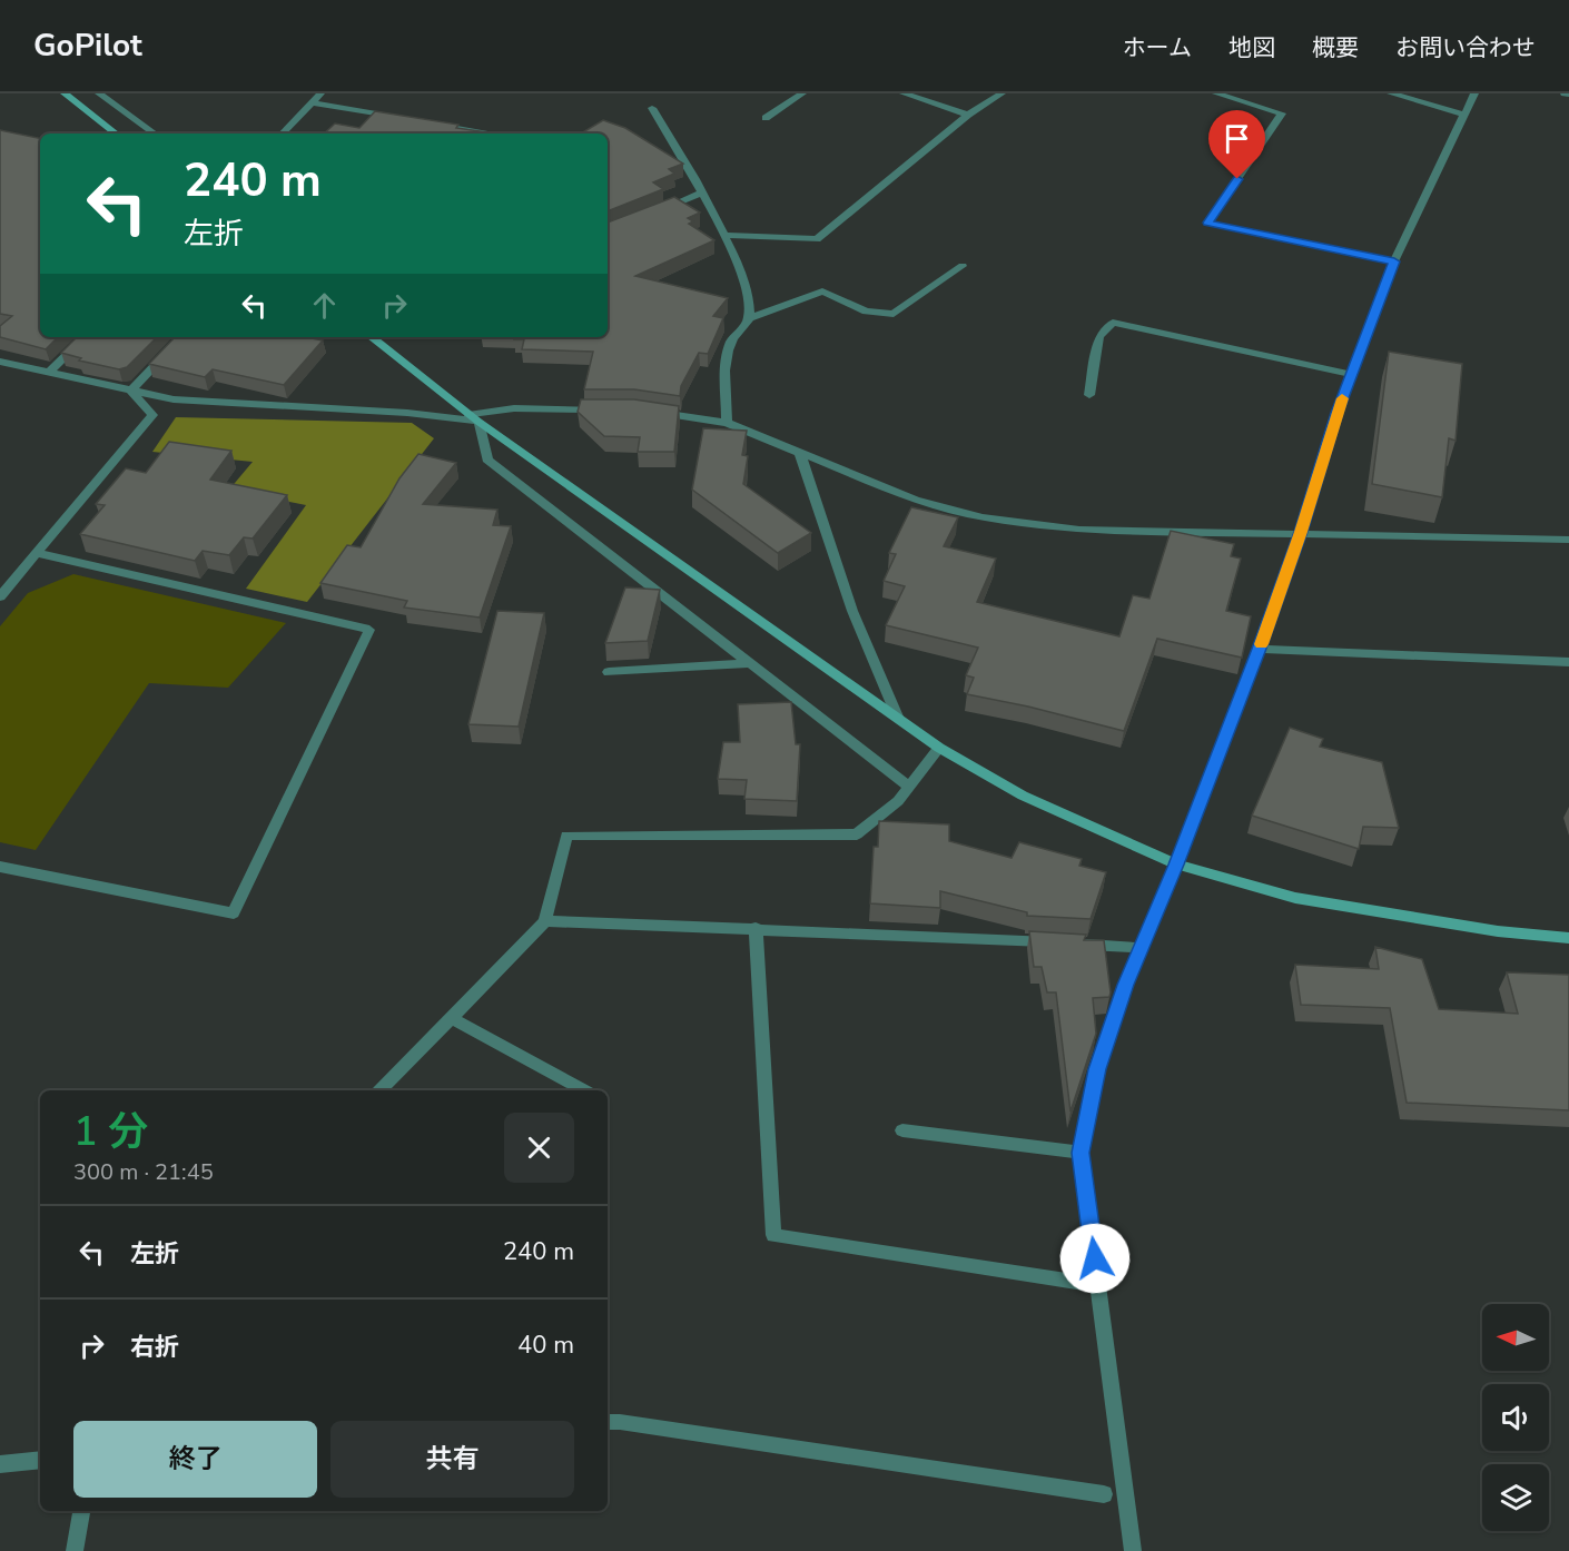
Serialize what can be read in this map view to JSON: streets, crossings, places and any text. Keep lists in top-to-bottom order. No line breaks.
{"north":"left","page":{"header":"GoPilot","nav":["ホーム","地図","概要","お問い合わせ"],"turn":["240 m","左折"],"heading":["1 分","300 m · 21:45"],"list":[{"name":"左折","value":"240 m"},{"name":"右折","value":"40 m"}],"buttons":["終了","共有"]}}
